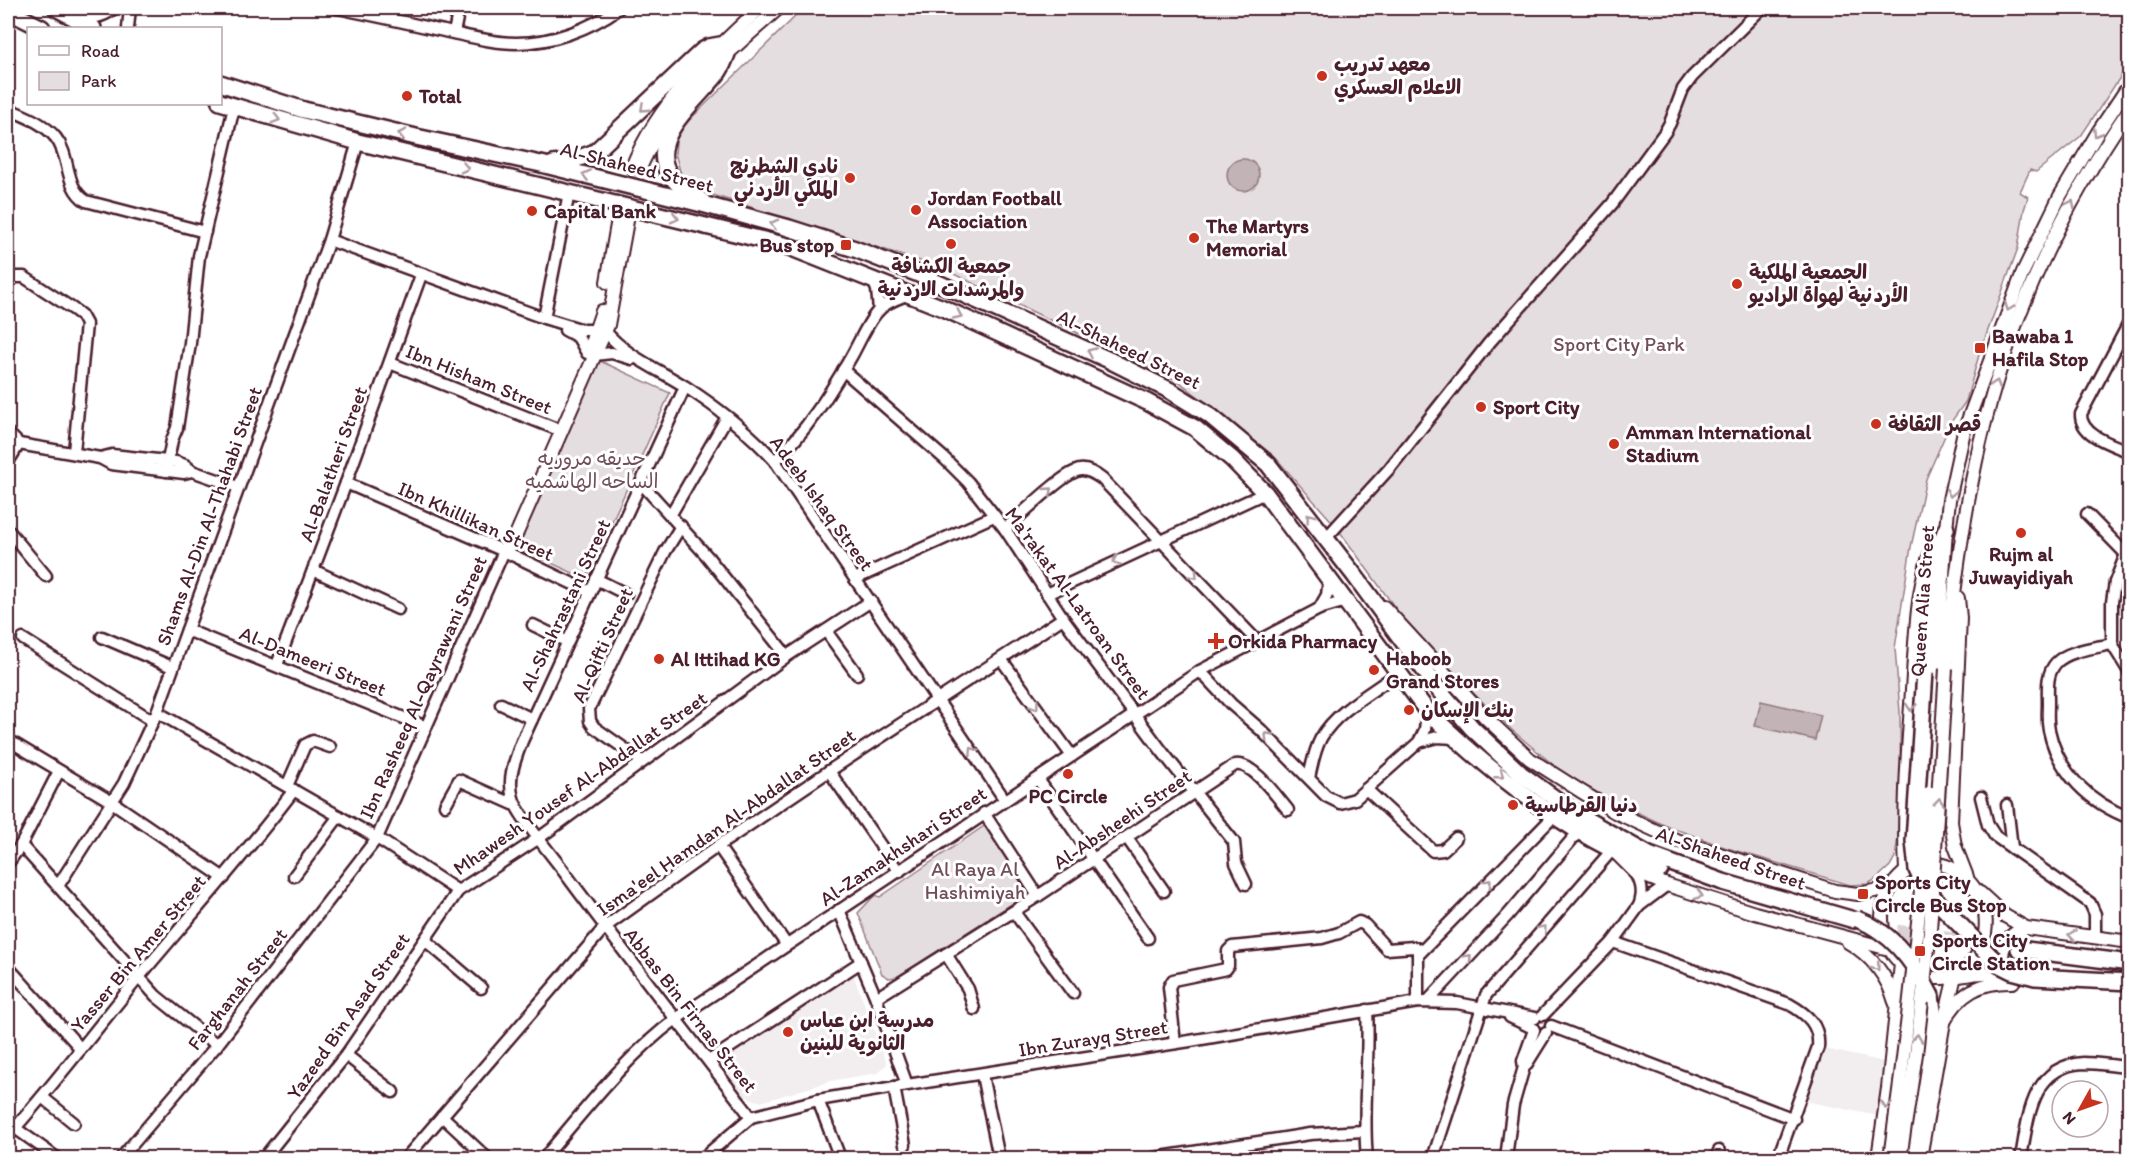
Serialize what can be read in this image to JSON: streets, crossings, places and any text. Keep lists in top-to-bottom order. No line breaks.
{"streets":{"highway":["Al-Shaheed Street"],"main road":["Queen Alia Street","Ibn Rasheeq Al-Qayrawani Street"],"street":["Ibn Hisham Street","Al-Balatheri Street","Adeeb Ishaq Street","Shams Al-Din Al-Thahabi Street","Ibn Khillikan Street","Ma'rakat Al-Latroan Street","Al-Shahrastani Street","Al-Qifti Street","Al-Dameeri Street","Mhawesh Yousef Al-Abdallat Street","Al-Absheehi Street","Isma'eel Hamdan Al-Abdallat Street","Al-Zamakhshari Street","Yasser Bin Amer Street","Farghanah Street","Abbas Bin Firnas Street","Yazeed Bin Asad Street","Ibn Zurayq Street"]},"crossings":[["Al-Shaheed Street","Shams Al-Din Al-Thahabi Street"],["Al-Shaheed Street","Al-Zamakhshari Street"],["Ibn Hisham Street","Al-Balatheri Street"],["Ibn Hisham Street","Ibn Rasheeq Al-Qayrawani Street"],["Al-Balatheri Street","Ibn Khillikan Street"],["Al-Balatheri Street","Al-Dameeri Street"],["Adeeb Ishaq Street","Al-Shahrastani Street"],["Adeeb Ishaq Street","Ibn Rasheeq Al-Qayrawani Street"],["Adeeb Ishaq Street","Mhawesh Yousef Al-Abdallat Street"],["Adeeb Ishaq Street","Isma'eel Hamdan Al-Abdallat Street"],["Adeeb Ishaq Street","Al-Zamakhshari Street"],["Shams Al-Din Al-Thahabi Street","Al-Dameeri Street"],["Ibn Khillikan Street","Al-Shahrastani Street"],["Ibn Khillikan Street","Ibn Rasheeq Al-Qayrawani Street"],["Ma'rakat Al-Latroan Street","Al-Absheehi Street"],["Ma'rakat Al-Latroan Street","Isma'eel Hamdan Al-Abdallat Street"],["Ma'rakat Al-Latroan Street","Al-Zamakhshari Street"],["Al-Shahrastani Street","Mhawesh Yousef Al-Abdallat Street"],["Al-Shahrastani Street","Abbas Bin Firnas Street"],["Al-Qifti Street","Mhawesh Yousef Al-Abdallat Street"],["Al-Dameeri Street","Ibn Rasheeq Al-Qayrawani Street"],["Ibn Rasheeq Al-Qayrawani Street","Farghanah Street"],["Mhawesh Yousef Al-Abdallat Street","Abbas Bin Firnas Street"],["Mhawesh Yousef Al-Abdallat Street","Yazeed Bin Asad Street"],["Isma'eel Hamdan Al-Abdallat Street","Abbas Bin Firnas Street"],["Al-Zamakhshari Street","Abbas Bin Firnas Street"],["Abbas Bin Firnas Street","Ibn Zurayq Street"]],"parks":["Sport City Park","حديقه مروريه الساحه الهاشميه","Al Raya Al Hashimiyah"],"places":{"other":["معهد تدريب الاعلام العسكري","Total","نادي الشطرنج الملكي الأردني","Jordan Football Association","Capital Bank","The Martyrs Memorial","جمعية الكشافة والمرشدات الاردنية","الجمعية الملكية الأردنية لهواة الراديو","Sport City","قصر الثقافة","Amman International Stadium","Rujm al Juwayidiyah","Al Ittihad KG","Haboob Grand Stores","بنك الإسكان","PC Circle","دنيا القرطاسية","مدرسة ابن عباس الثانوية للبنين"],"transit":["Bus stop","Bawaba 1 Hafila Stop","Sports City Circle Bus Stop","Sports City Circle Station"],"health":["Orkida Pharmacy"]},"legend":["Road","Park"],"north":"bottom left"}
